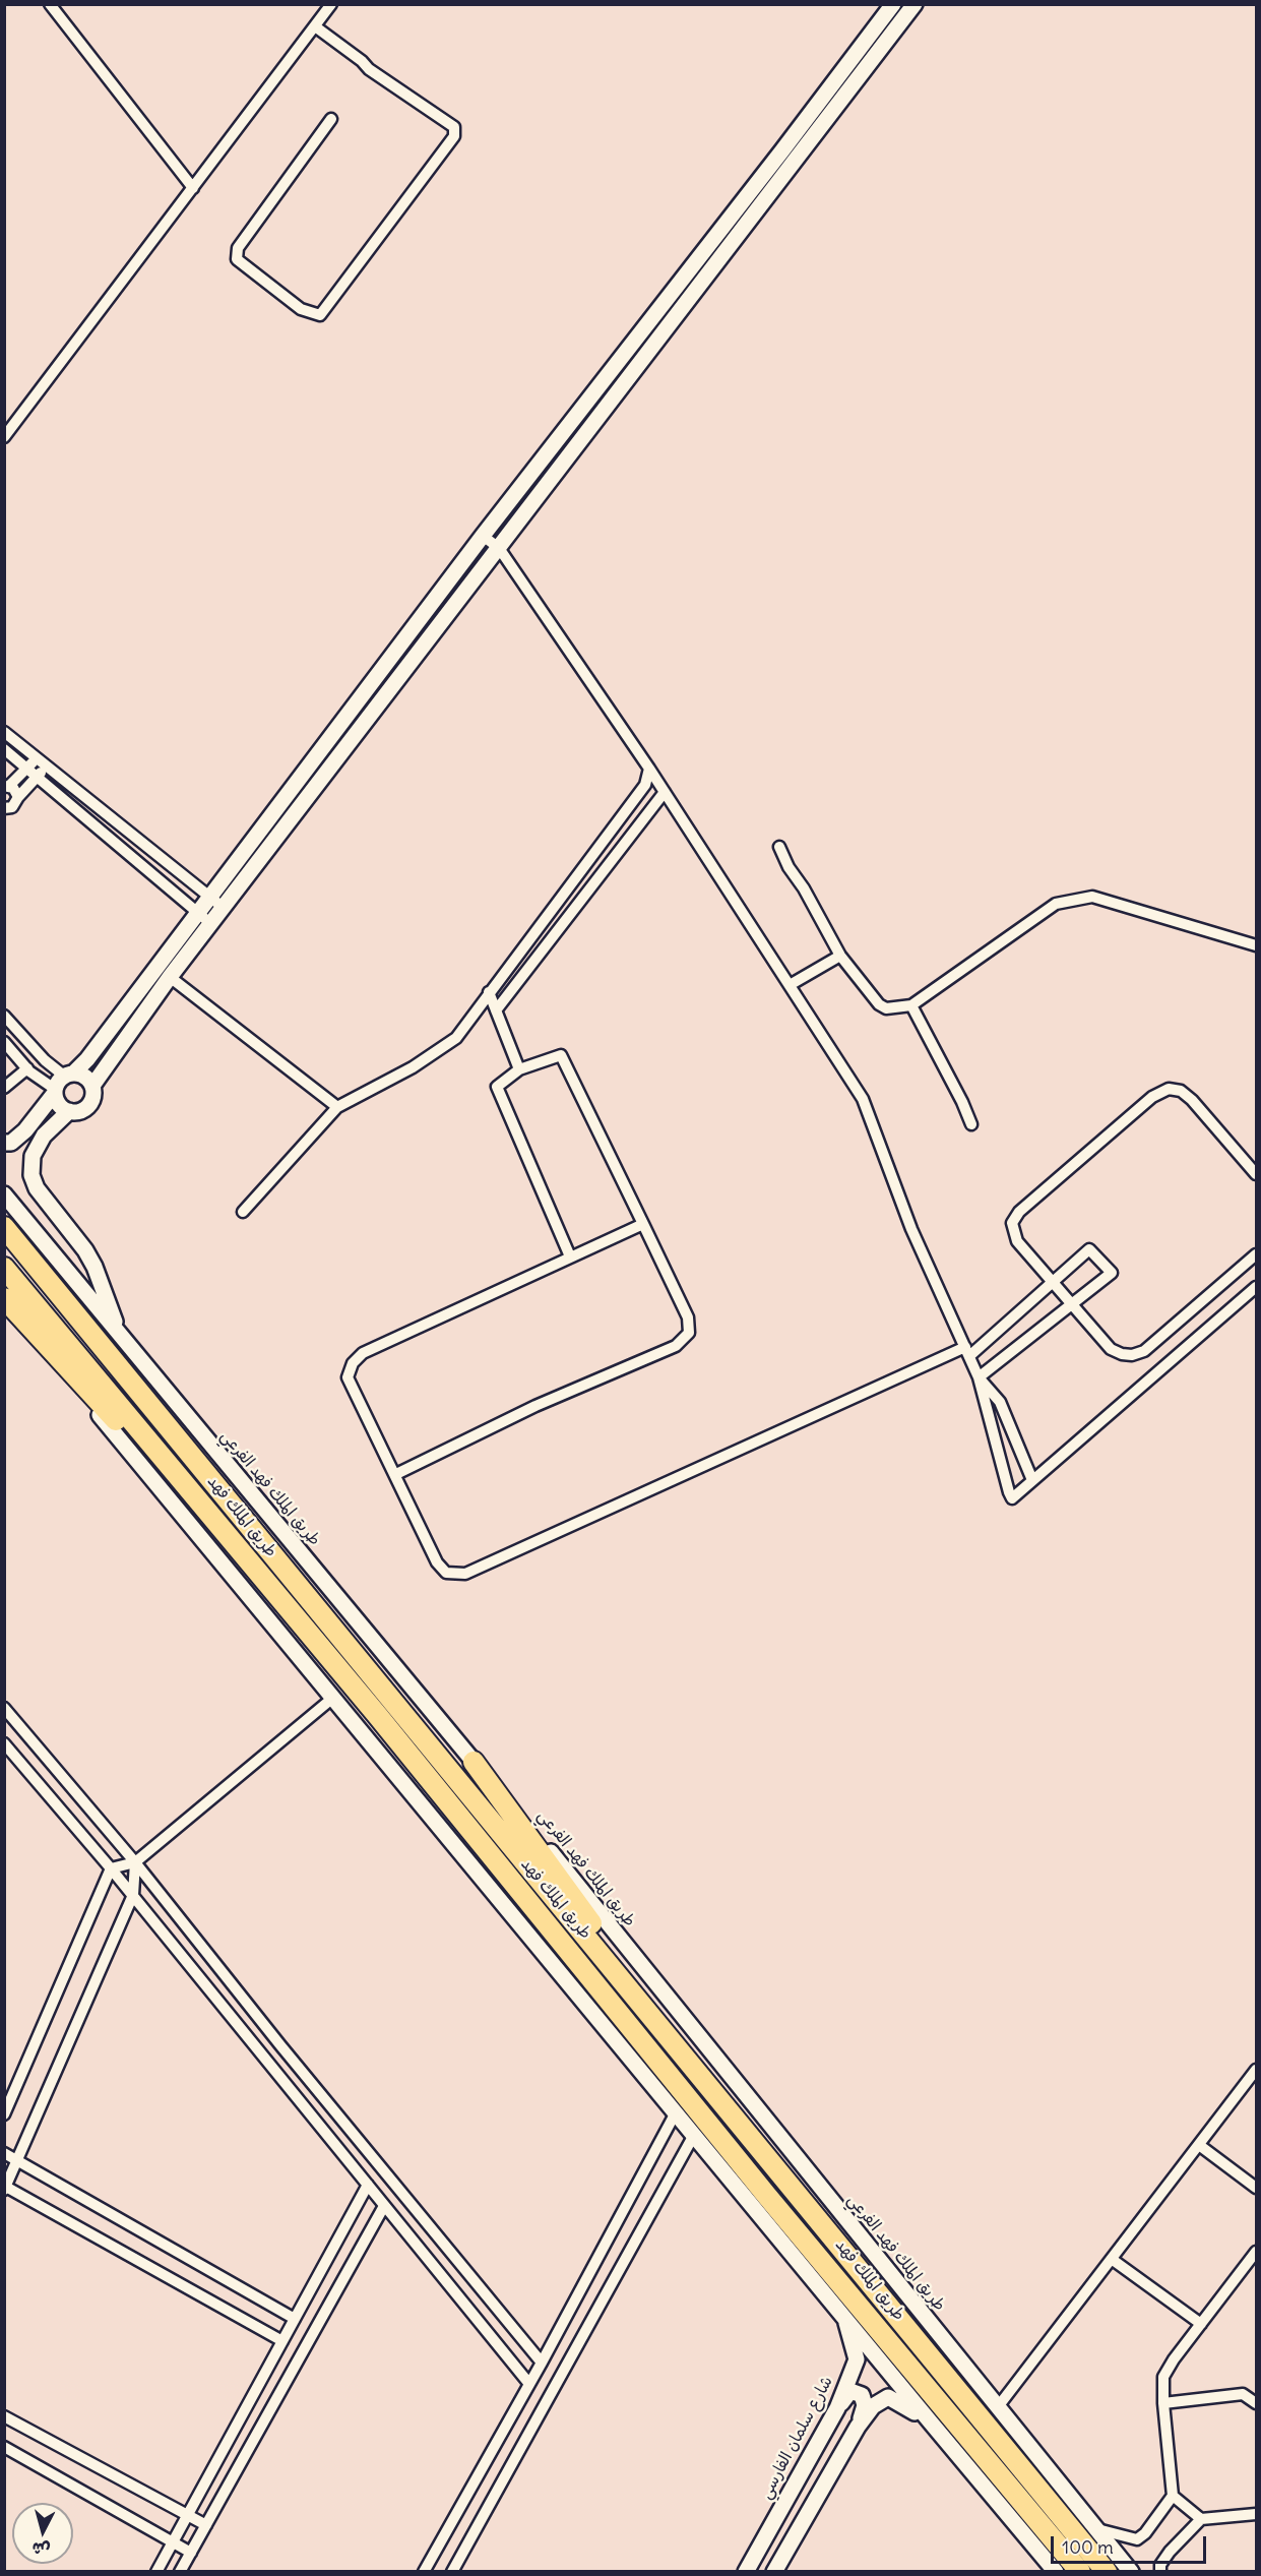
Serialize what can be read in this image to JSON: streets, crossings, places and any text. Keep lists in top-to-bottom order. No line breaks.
{"streets":{"highway":["طريق الملك فهد"],"street":["طريق الملك فهد الفرعي","شارع سلمان الفارسي"]},"scale_bar":"100 m","north":"bottom"}
